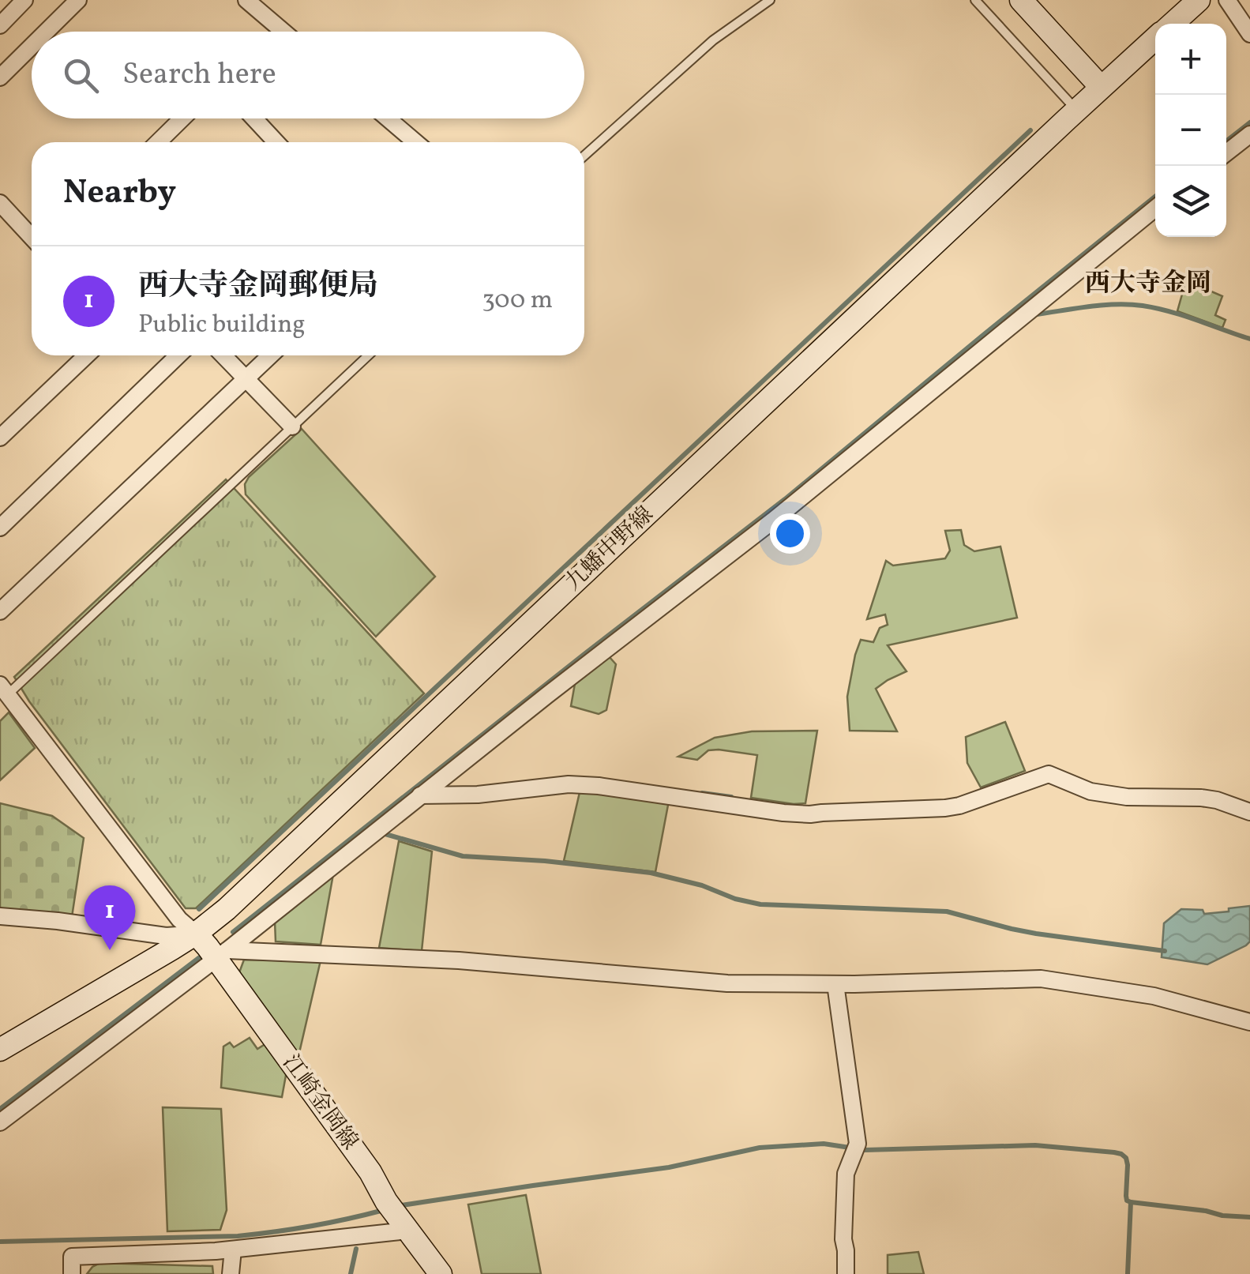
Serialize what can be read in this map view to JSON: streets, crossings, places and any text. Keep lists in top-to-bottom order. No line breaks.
{"streets":{"main road":["九蟠中野線","江崎金岡線"]},"crossings":[["九蟠中野線","江崎金岡線"]],"districts":["西大寺金岡"],"page":{"map_buttons":["+","−"],"search":"Search here","heading":"Nearby","list":[{"mark":"1","name":"西大寺金岡郵便局","note":"Public building","value":"300 m"}],"pins":"1"}}
